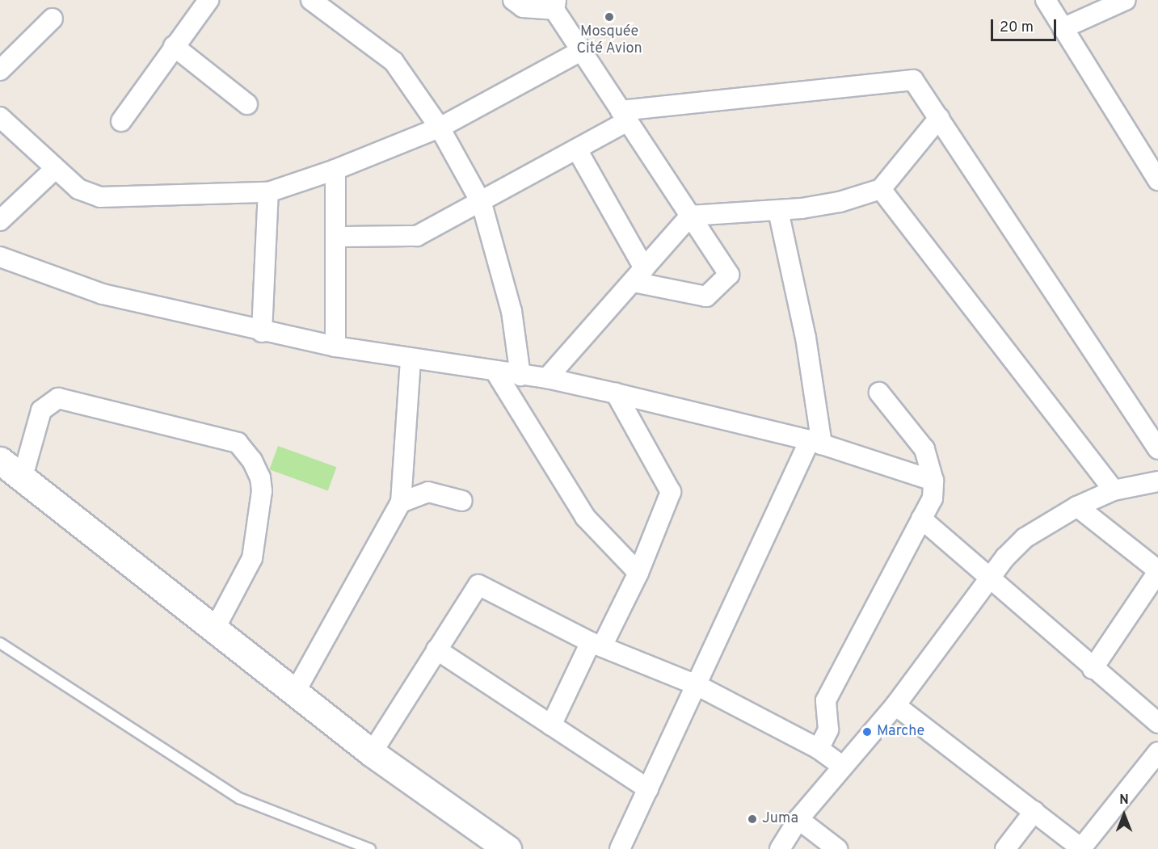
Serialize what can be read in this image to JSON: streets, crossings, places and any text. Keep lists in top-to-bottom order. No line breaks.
{"places":["Mosquée Cité Avion","Marche","Juma"],"scale_bar":"20 m","north":"top"}
